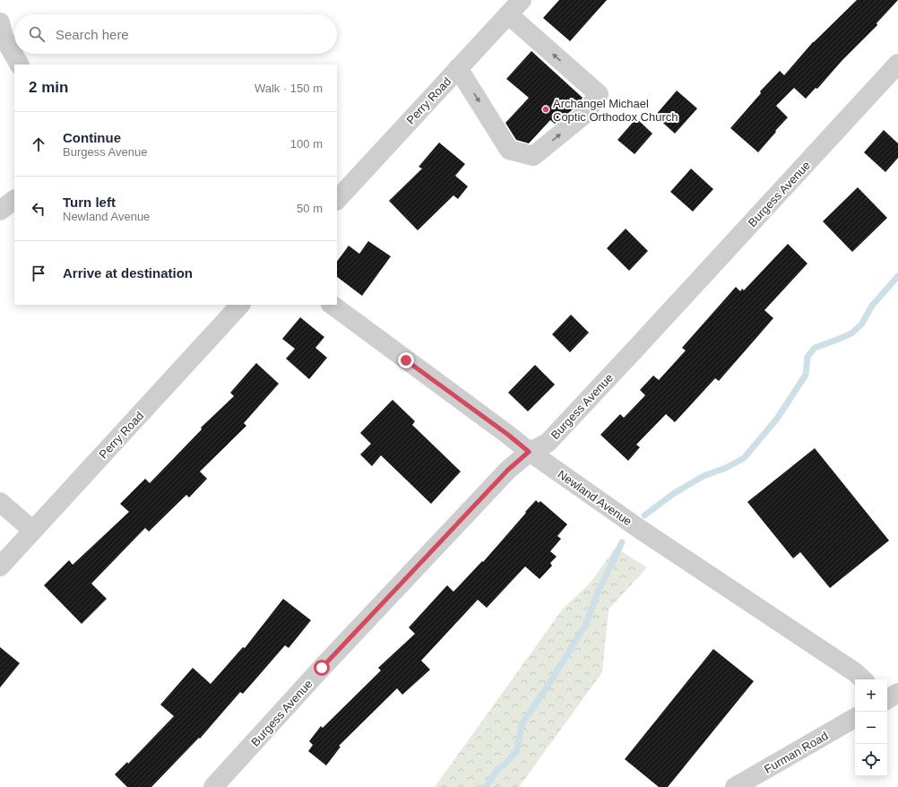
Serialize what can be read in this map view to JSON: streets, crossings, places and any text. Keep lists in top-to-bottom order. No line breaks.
{"streets":{"street":["Perry Road","Burgess Avenue","Newland Avenue","Furman Road"]},"crossings":[["Burgess Avenue","Newland Avenue"]],"places":["Archangel Michael Coptic Orthodox Church"],"page":{"search":"Search here","heading":["2 min","Walk · 150 m"],"list":[["Continue","Burgess Avenue","100 m"],["Turn left","Newland Avenue","50 m"],"Arrive at destination"],"map_buttons":["+","−"]}}
